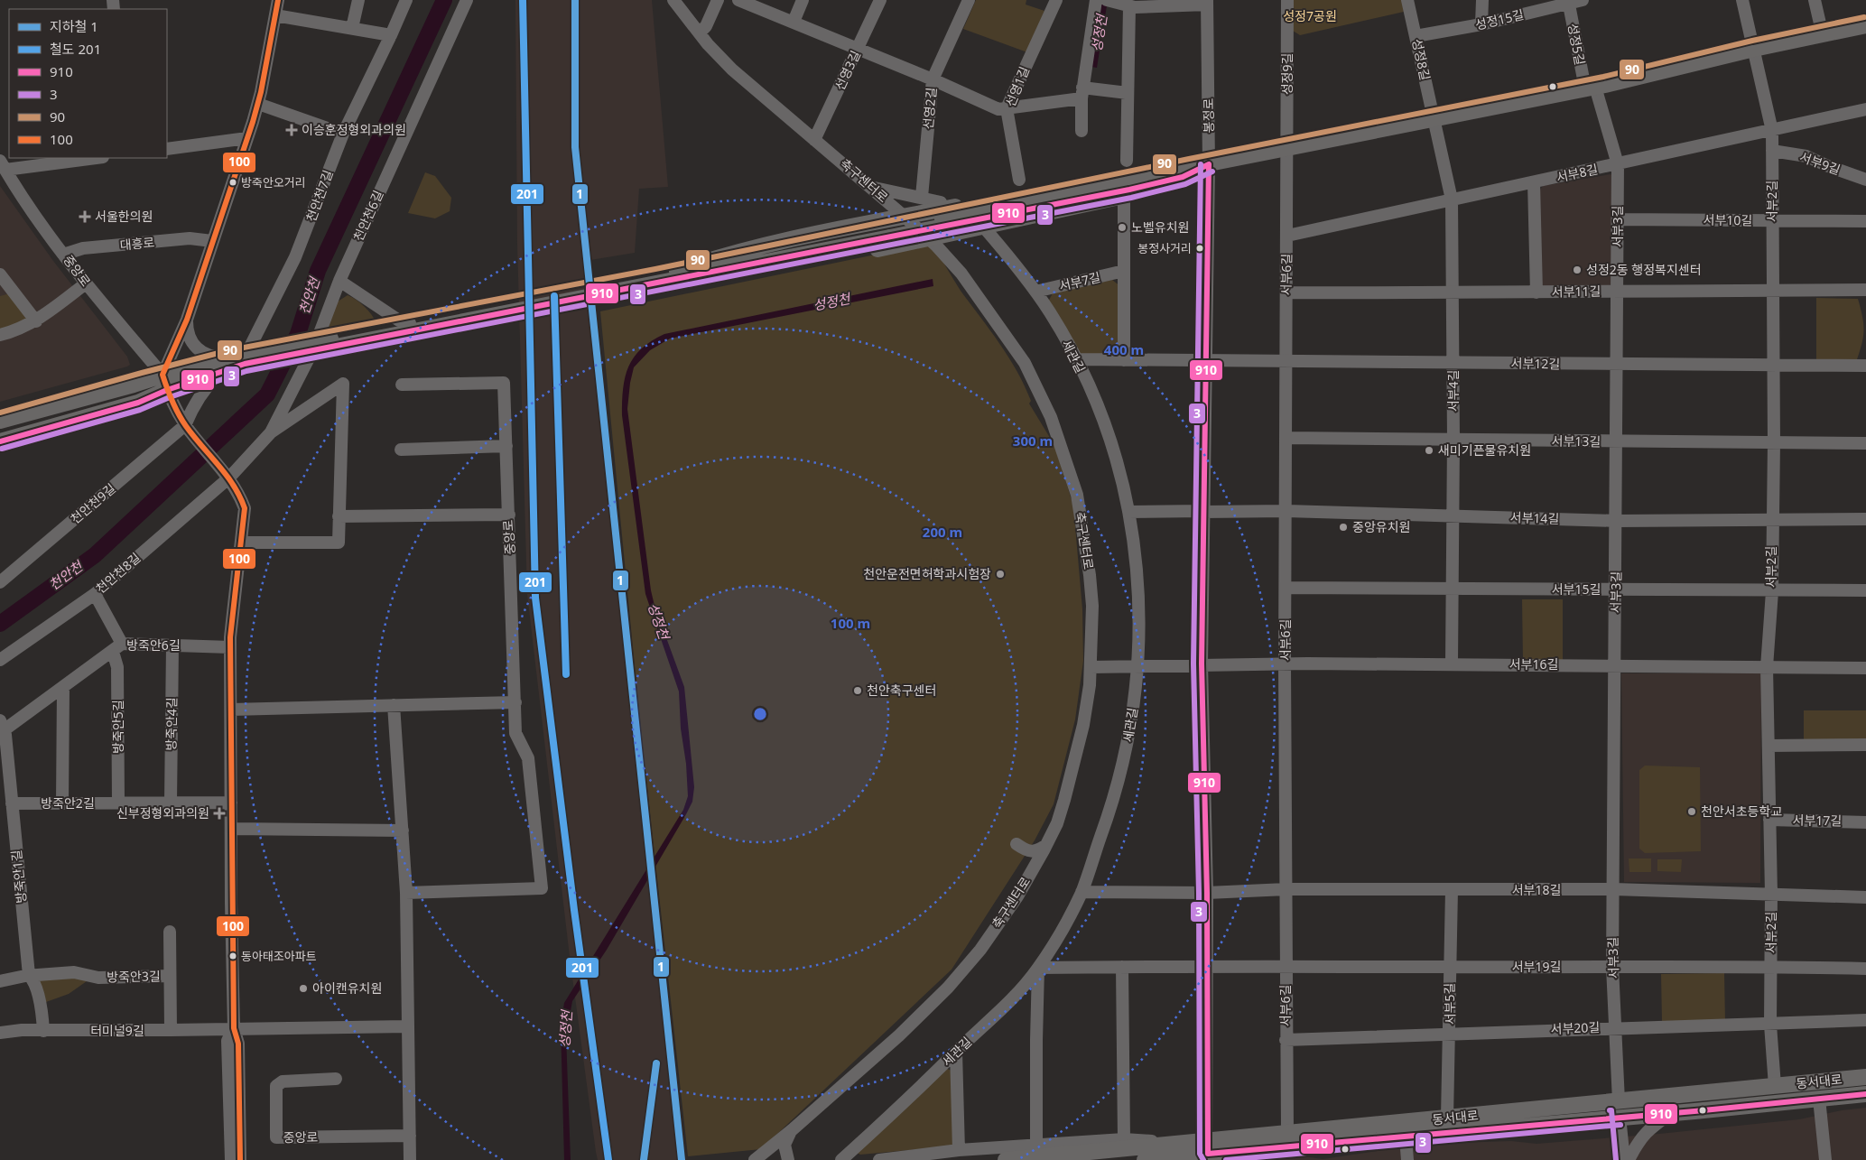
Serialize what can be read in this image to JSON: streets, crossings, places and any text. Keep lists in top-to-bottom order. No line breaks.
{"streets":{"main road":["동서대로"],"street":["성정15길","성정5길","성정8길","선영3길","성정9길","선영1길","선영2길","봉정로","서부9길","서부8길","축구센터로","천안천7길","서부2길","천안천6길","서부10길","서부3길","대흥로","중앙로","서부6길","서부7길","서부11길","세관길","서부12길","서부4길","서부13길","천안천9길","서부14길","천안천8길","서부15길","방죽안6길","서부16길","방죽안4길","방죽안5길","방죽안2길","서부17길","방죽안1길","서부18길","서부19길","방죽안3길","서부5길","서부20길","터미널9길"]},"crossings":[["성정15길","성정5길"],["성정15길","성정8길"],["성정5길","서부3길"],["성정8길","서부4길"],["선영3길","축구센터로"],["성정9길","서부6길"],["봉정로","서부12길"],["봉정로","서부14길"],["봉정로","서부16길"],["봉정로","서부18길"],["봉정로","서부19길"],["봉정로","동서대로"],["서부9길","서부2길"],["서부8길","서부2길"],["서부8길","서부3길"],["서부8길","서부6길"],["서부8길","서부4길"],["축구센터로","서부16길"],["천안천7길","중앙로"],["천안천7길","천안천9길"],["서부2길","서부10길"],["서부2길","서부11길"],["서부2길","서부12길"],["서부2길","서부13길"],["서부2길","서부14길"],["서부2길","서부15길"],["서부2길","서부16길"],["서부2길","서부17길"],["서부2길","서부18길"],["서부2길","서부19길"],["서부2길","서부20길"],["서부2길","동서대로"],["천안천6길","중앙로"],["천안천6길","천안천8길"],["서부10길","서부3길"],["서부3길","서부11길"],["서부3길","서부12길"],["서부3길","서부13길"],["서부3길","서부14길"],["서부3길","서부15길"],["서부3길","서부16길"],["서부3길","서부18길"],["서부3길","서부19길"],["서부3길","서부20길"],["서부3길","동서대로"],["대흥로","중앙로"],["중앙로","천안천9길"],["중앙로","천안천8길"],["서부6길","서부11길"],["서부6길","서부12길"],["서부6길","서부13길"],["서부6길","서부14길"],["서부6길","서부15길"],["서부6길","서부16길"],["서부6길","서부18길"],["서부6길","서부19길"],["서부6길","서부20길"],["서부6길","동서대로"],["서부7길","세관길"],["서부11길","서부4길"],["세관길","서부12길"],["세관길","서부14길"],["세관길","서부16길"],["세관길","서부18길"],["세관길","서부19길"],["서부12길","서부4길"],["서부4길","서부13길"],["서부4길","서부14길"],["서부4길","서부15길"],["서부4길","서부16길"],["천안천8길","방죽안5길"],["방죽안6길","방죽안4길"],["방죽안6길","방죽안5길"],["방죽안6길","방죽안1길"],["방죽안4길","방죽안2길"],["방죽안5길","방죽안2길"],["방죽안2길","방죽안1길"],["방죽안1길","방죽안3길"],["방죽안1길","터미널9길"],["서부18길","서부5길"],["서부19길","서부5길"],["방죽안3길","터미널9길"],["서부5길","서부20길"],["서부5길","동서대로"]],"water":["성정천","천안천"],"parks":["성정7공원"],"places":{"health":["이승훈정형외과의원","서울한의원","신부정형외과의원"],"other":["방죽안오거리","노벨유치원","봉정사거리","성정2동 행정복지센터","새미기픈물유치원","중앙유치원","천안운전면허학과시험장","천안축구센터","천안서초등학교","동아태조아파트","아이캔유치원"]},"lines":["metro line 1","rail line 201","transit line 100","transit line 90","transit line 910","transit line 3"],"legend":["지하철 1","철도 201","910","3","90","100"],"rings":["400 m","300 m","200 m","100 m"]}
